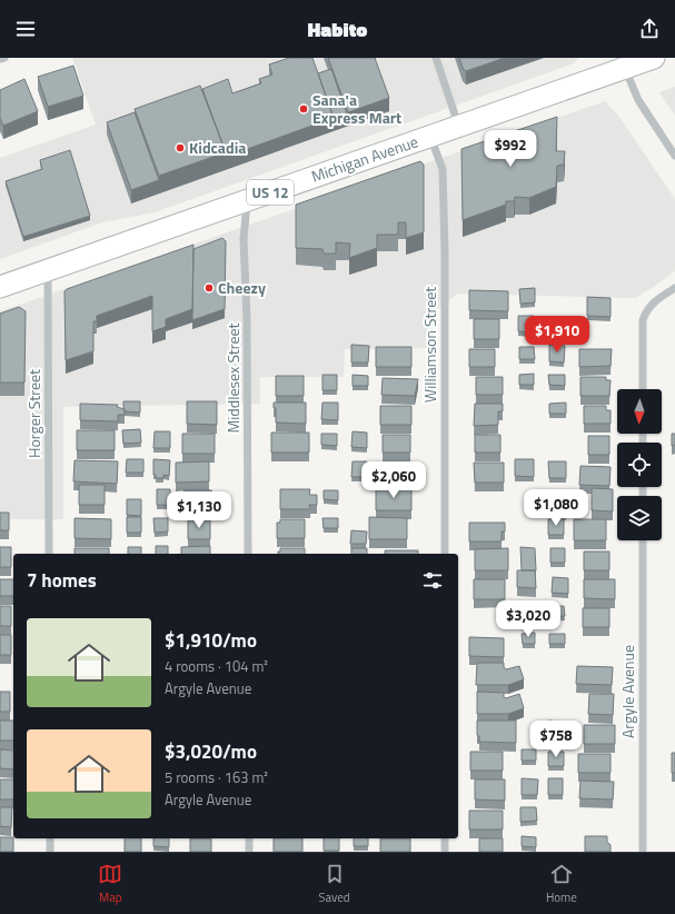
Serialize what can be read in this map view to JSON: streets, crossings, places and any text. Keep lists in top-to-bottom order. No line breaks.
{"streets":{"main road":["Michigan Avenue","US 12"],"street":["Williamson Street","Middlesex Street","Horger Street","Argyle Avenue"]},"crossings":[["Michigan Avenue","Williamson Street"],["Michigan Avenue","Middlesex Street"],["Michigan Avenue","Horger Street"]],"places":["Sana'a Express Mart","Kidcadia","Cheezy"],"north":"bottom","page":{"header":"Habito","price":["$992","$1,910","$2,060","$1,080","$1,130","$3,020","$758"],"heading":"7 homes","list":[{"name":"$1,910/mo","note":"4 rooms · 104 m² · Argyle Avenue"},{"name":"$3,020/mo","note":"5 rooms · 163 m² · Argyle Avenue"}],"tabs":["Map","Saved","Home"]}}
